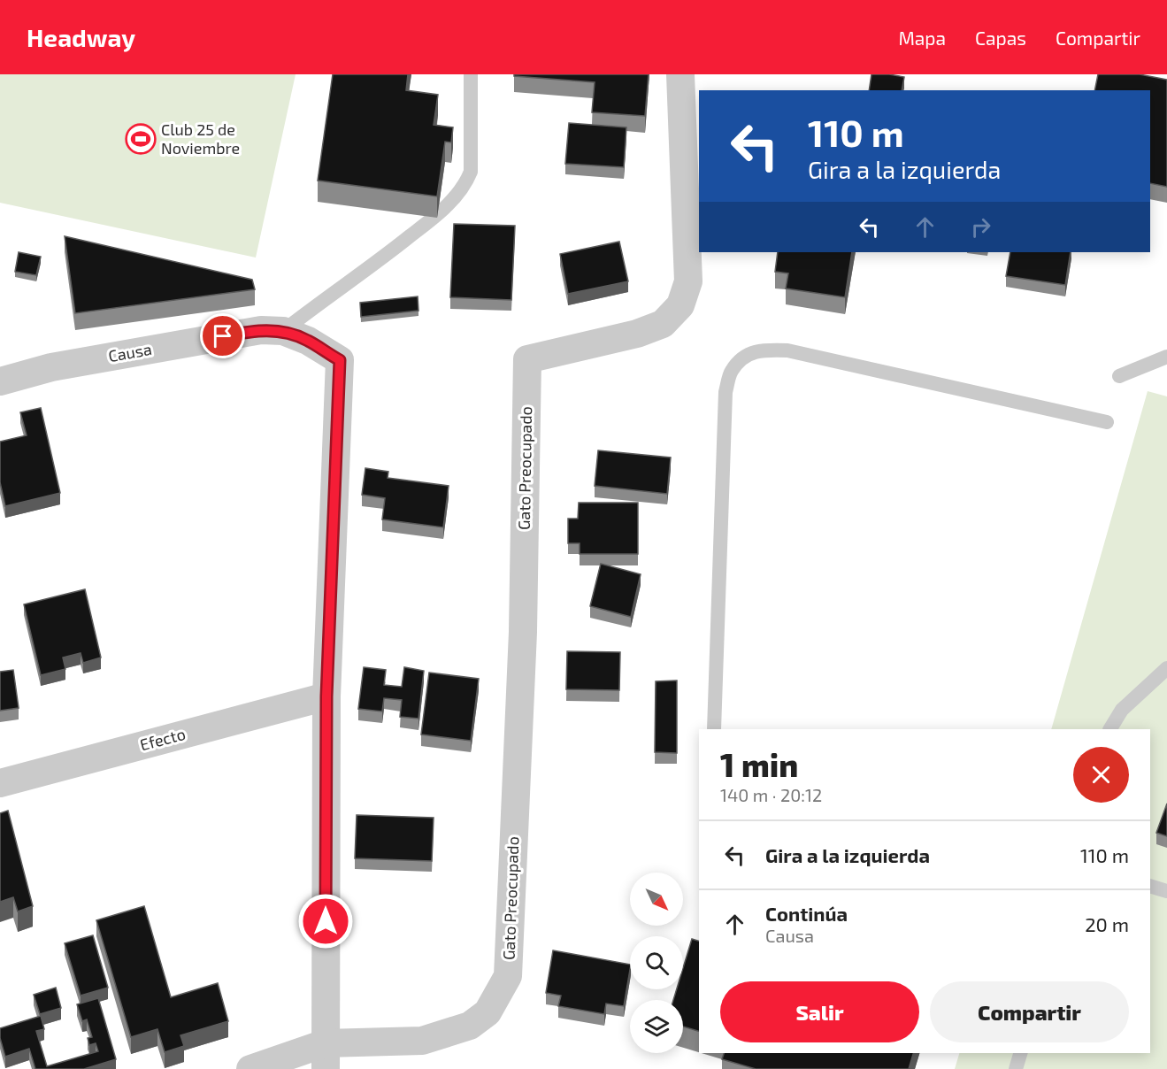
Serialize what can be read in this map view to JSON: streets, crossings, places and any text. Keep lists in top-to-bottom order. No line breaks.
{"streets":{"street":["Causa","Gato Preocupado","Efecto"]},"places":{"sports":["Club 25 de Noviembre"]},"north":"bottom right","page":{"header":"Headway","nav":["Mapa","Capas","Compartir"],"turn":["110 m","Gira a la izquierda"],"heading":["1 min","140 m · 20:12"],"list":[{"name":"Gira a la izquierda","value":"110 m"},{"name":"Continúa","note":"Causa","value":"20 m"}],"buttons":["Salir","Compartir"]}}
